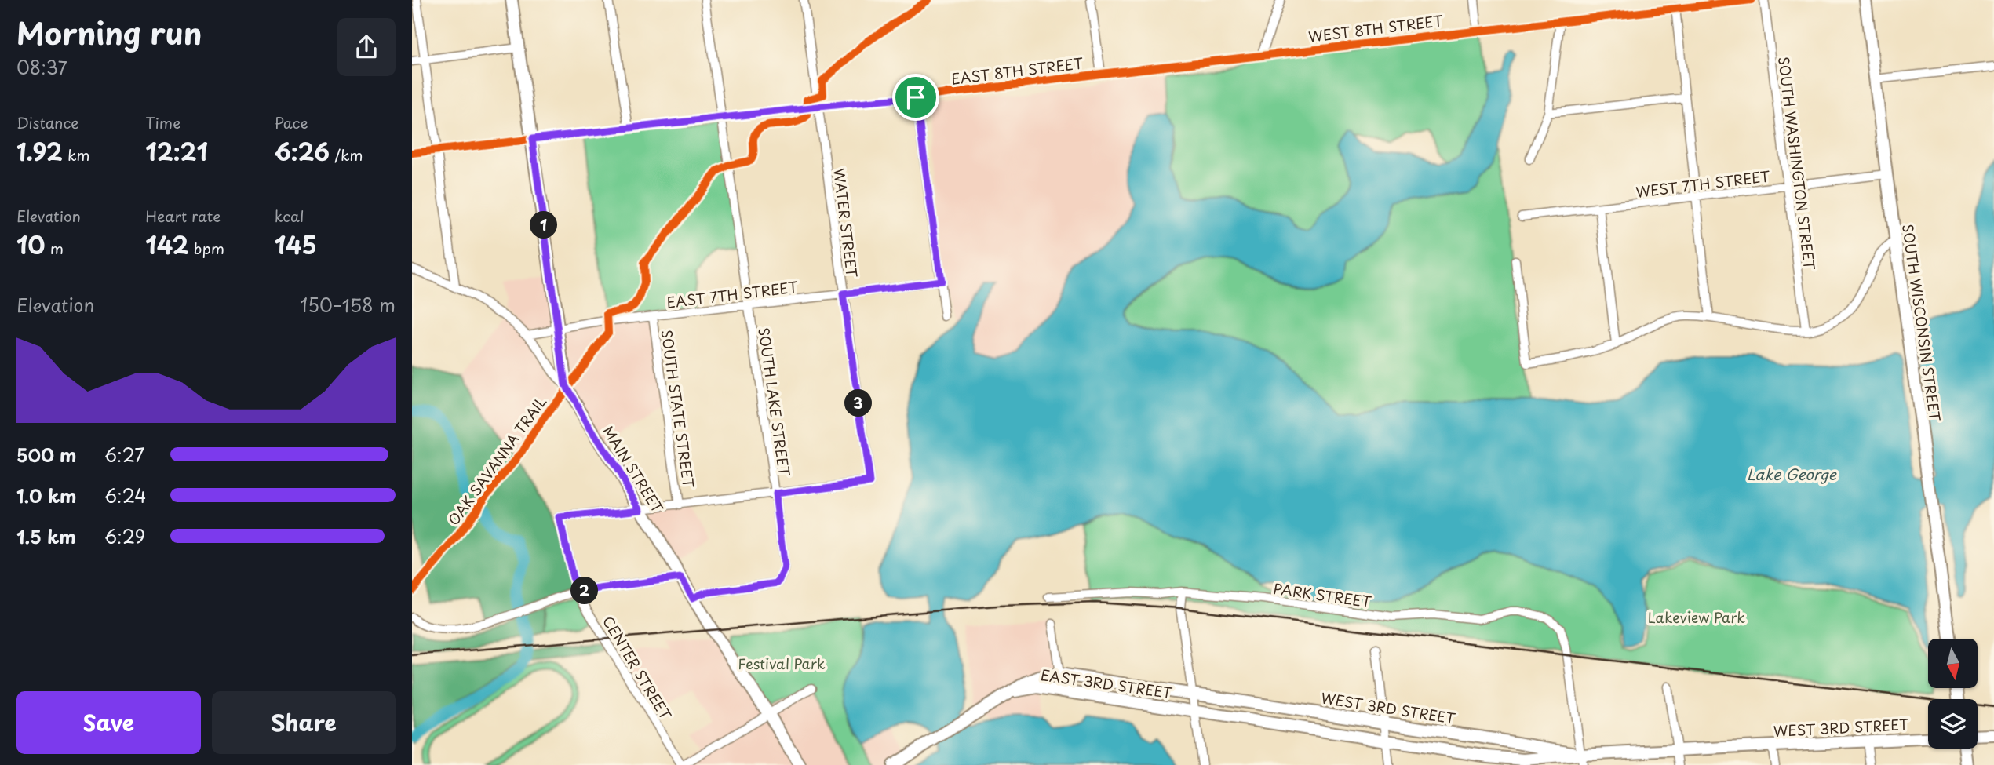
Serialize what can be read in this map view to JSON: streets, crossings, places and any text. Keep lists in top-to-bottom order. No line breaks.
{"streets":{"street":["WEST 8TH STREET","EAST 8TH STREET","SOUTH WASHINGTON STREET","WEST 7TH STREET","WATER STREET","EAST 7TH STREET","SOUTH WISCONSIN STREET","SOUTH LAKE STREET","SOUTH STATE STREET","MAIN STREET","PARK STREET","CENTER STREET","EAST 3RD STREET","WEST 3RD STREET"],"cycle path":["OAK SAVANNA TRAIL"]},"crossings":[["WEST 8TH STREET","EAST 8TH STREET"],["EAST 8TH STREET","WATER STREET"],["EAST 8TH STREET","SOUTH LAKE STREET"],["SOUTH WASHINGTON STREET","WEST 7TH STREET"],["WEST 7TH STREET","SOUTH WISCONSIN STREET"],["WATER STREET","EAST 7TH STREET"],["WATER STREET","SOUTH LAKE STREET"],["EAST 7TH STREET","SOUTH LAKE STREET"],["EAST 7TH STREET","SOUTH STATE STREET"],["EAST 7TH STREET","MAIN STREET"],["SOUTH LAKE STREET","MAIN STREET"],["MAIN STREET","CENTER STREET"],["PARK STREET","WEST 3RD STREET"],["EAST 3RD STREET","WEST 3RD STREET"]],"water":["Lake George"],"parks":["Lakeview Park","Festival Park"],"north":"bottom","page":{"heading":["Morning run","08:37"],"stats":[["Distance","1.92 km"],["Time","12:21"],["Pace","6:26 /km"],["Elevation","10 m"],["Heart rate","142 bpm"],["kcal","145"]],"pins":["1","3","2"],"chart":["Elevation","150–158 m"],"list":[{"name":"500 m","note":"6:27"},{"name":"1.0 km","note":"6:24"},{"name":"1.5 km","note":"6:29"}],"buttons":["Save","Share"]}}
